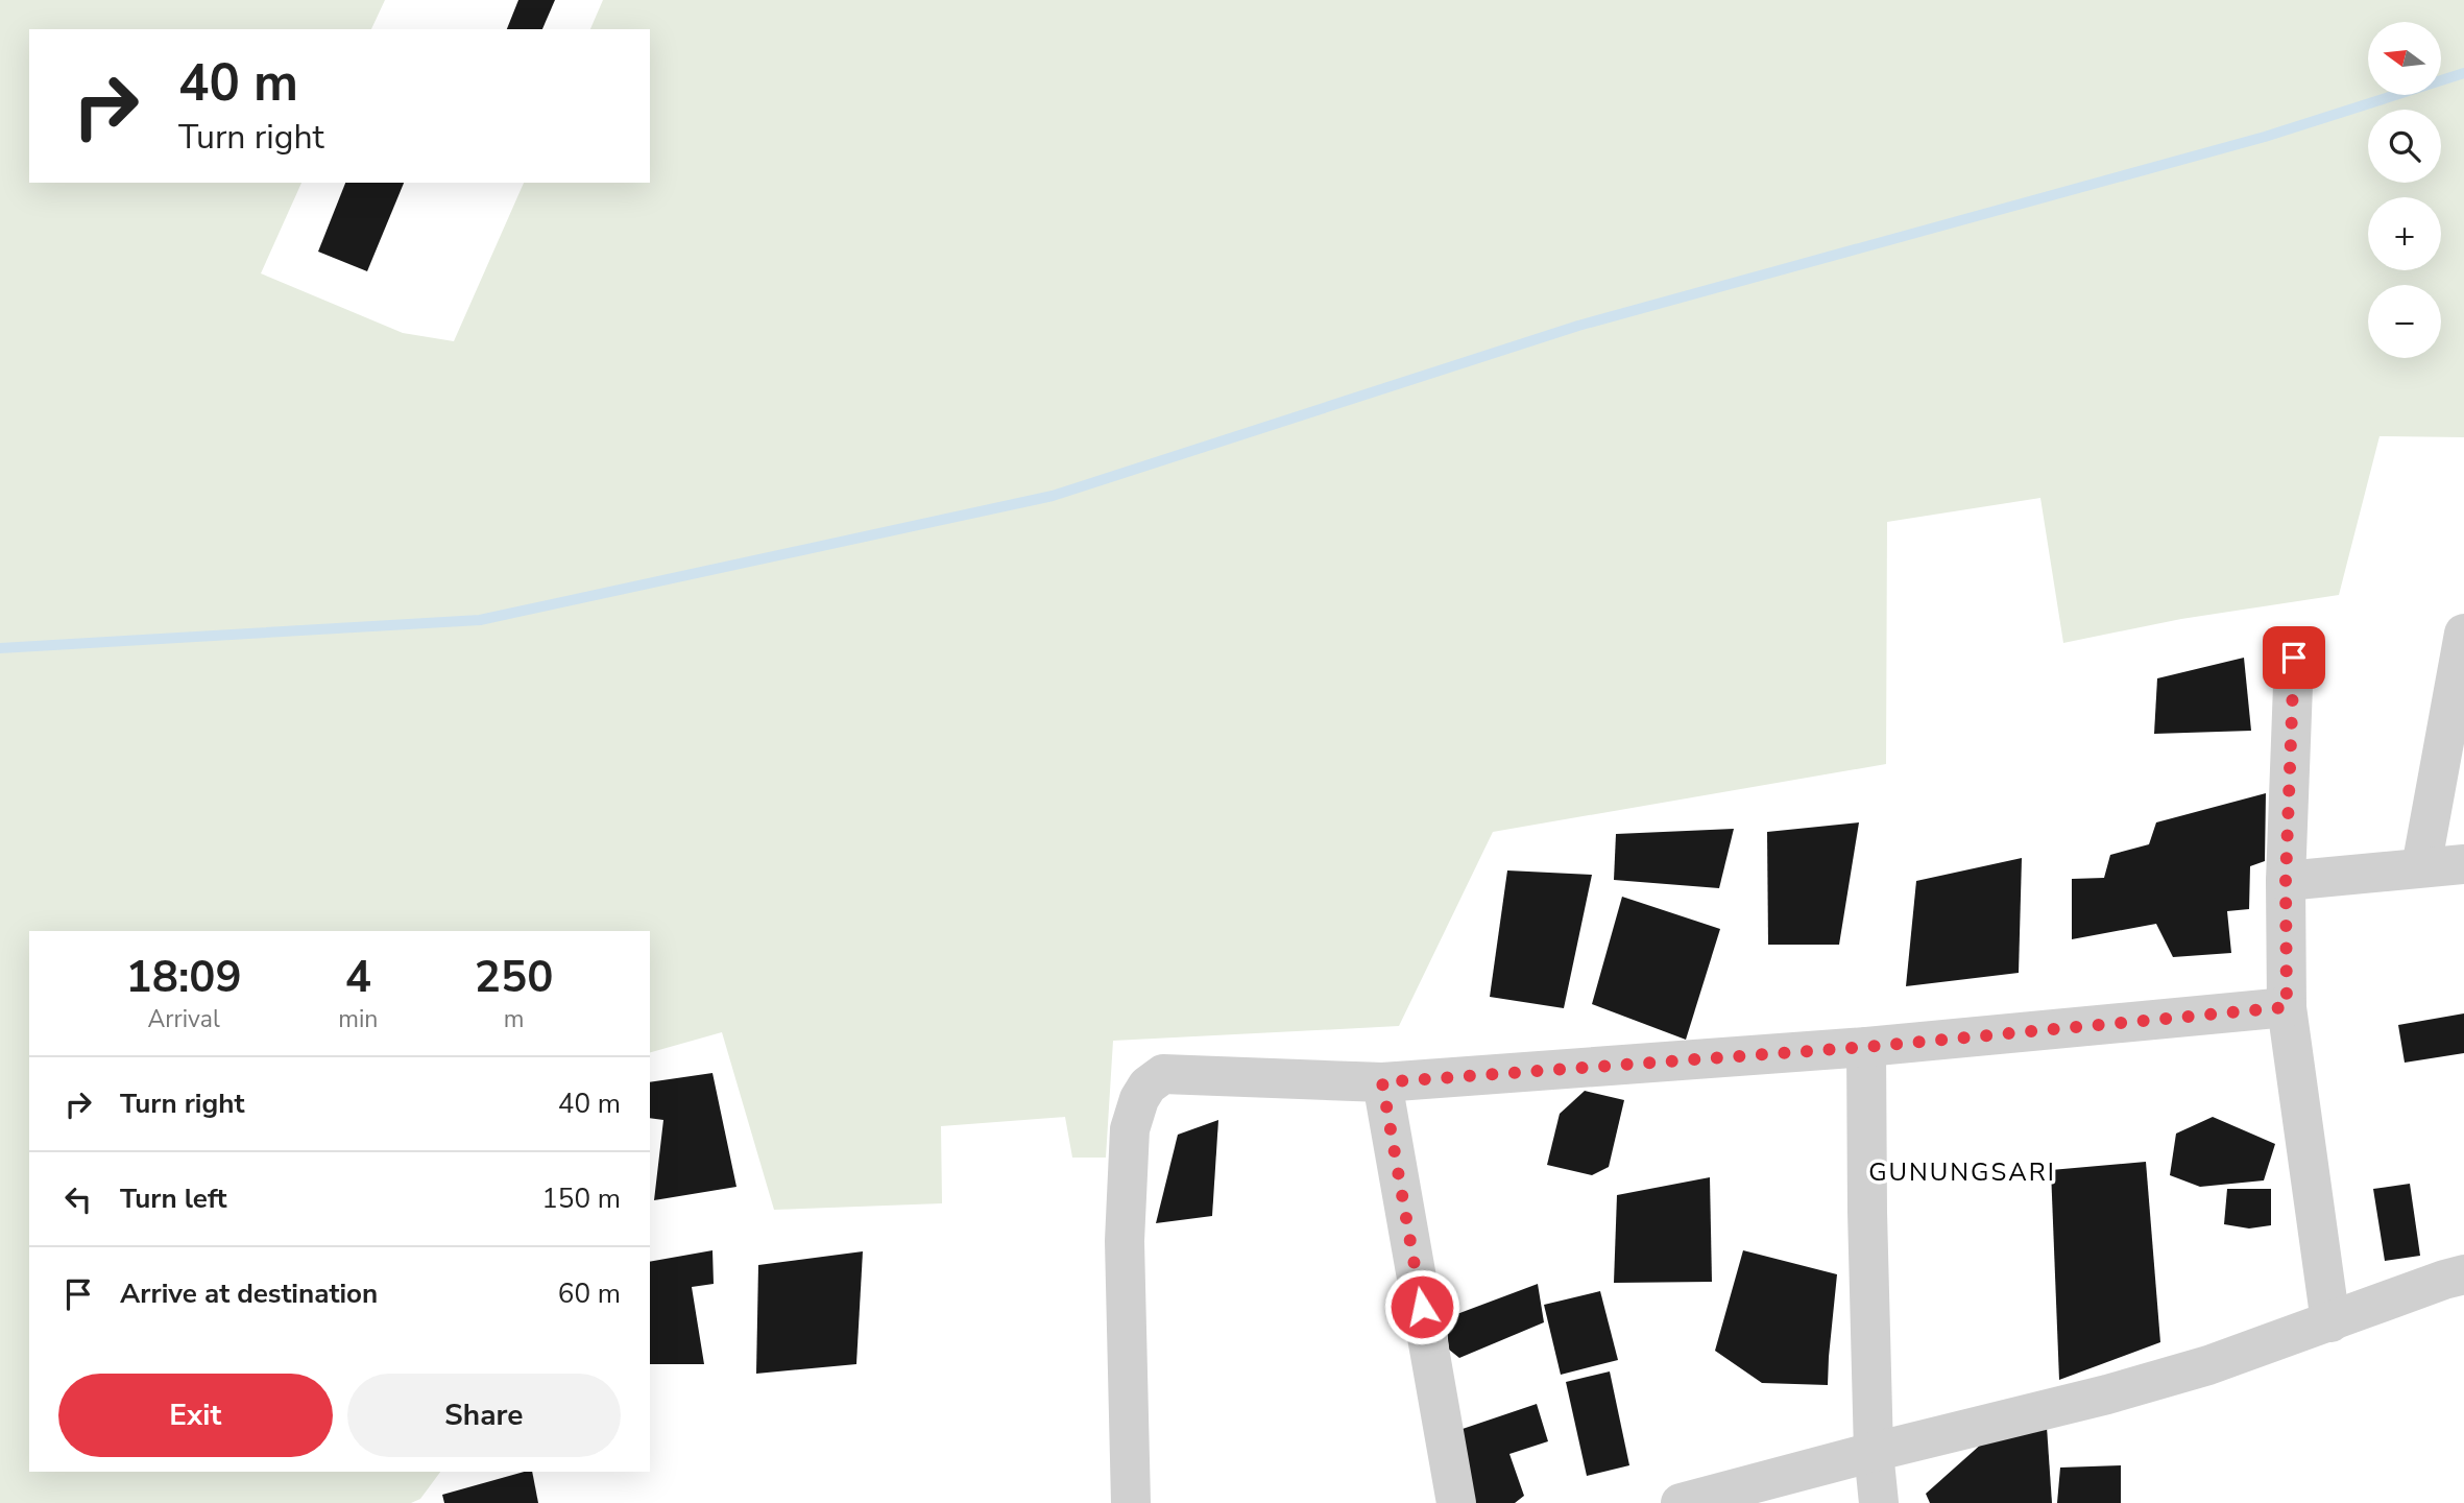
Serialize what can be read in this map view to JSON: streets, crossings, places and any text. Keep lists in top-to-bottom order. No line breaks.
{"districts":["GUNUNGSARI"],"north":"left","page":{"map_buttons":["+","−"],"turn":["40 m","Turn right"],"eta":["18:09","Arrival","4","min","250","m"],"list":[{"name":"Turn right","value":"40 m"},{"name":"Turn left","value":"150 m"},{"name":"Arrive at destination","value":"60 m"}],"buttons":["Exit","Share"]}}
